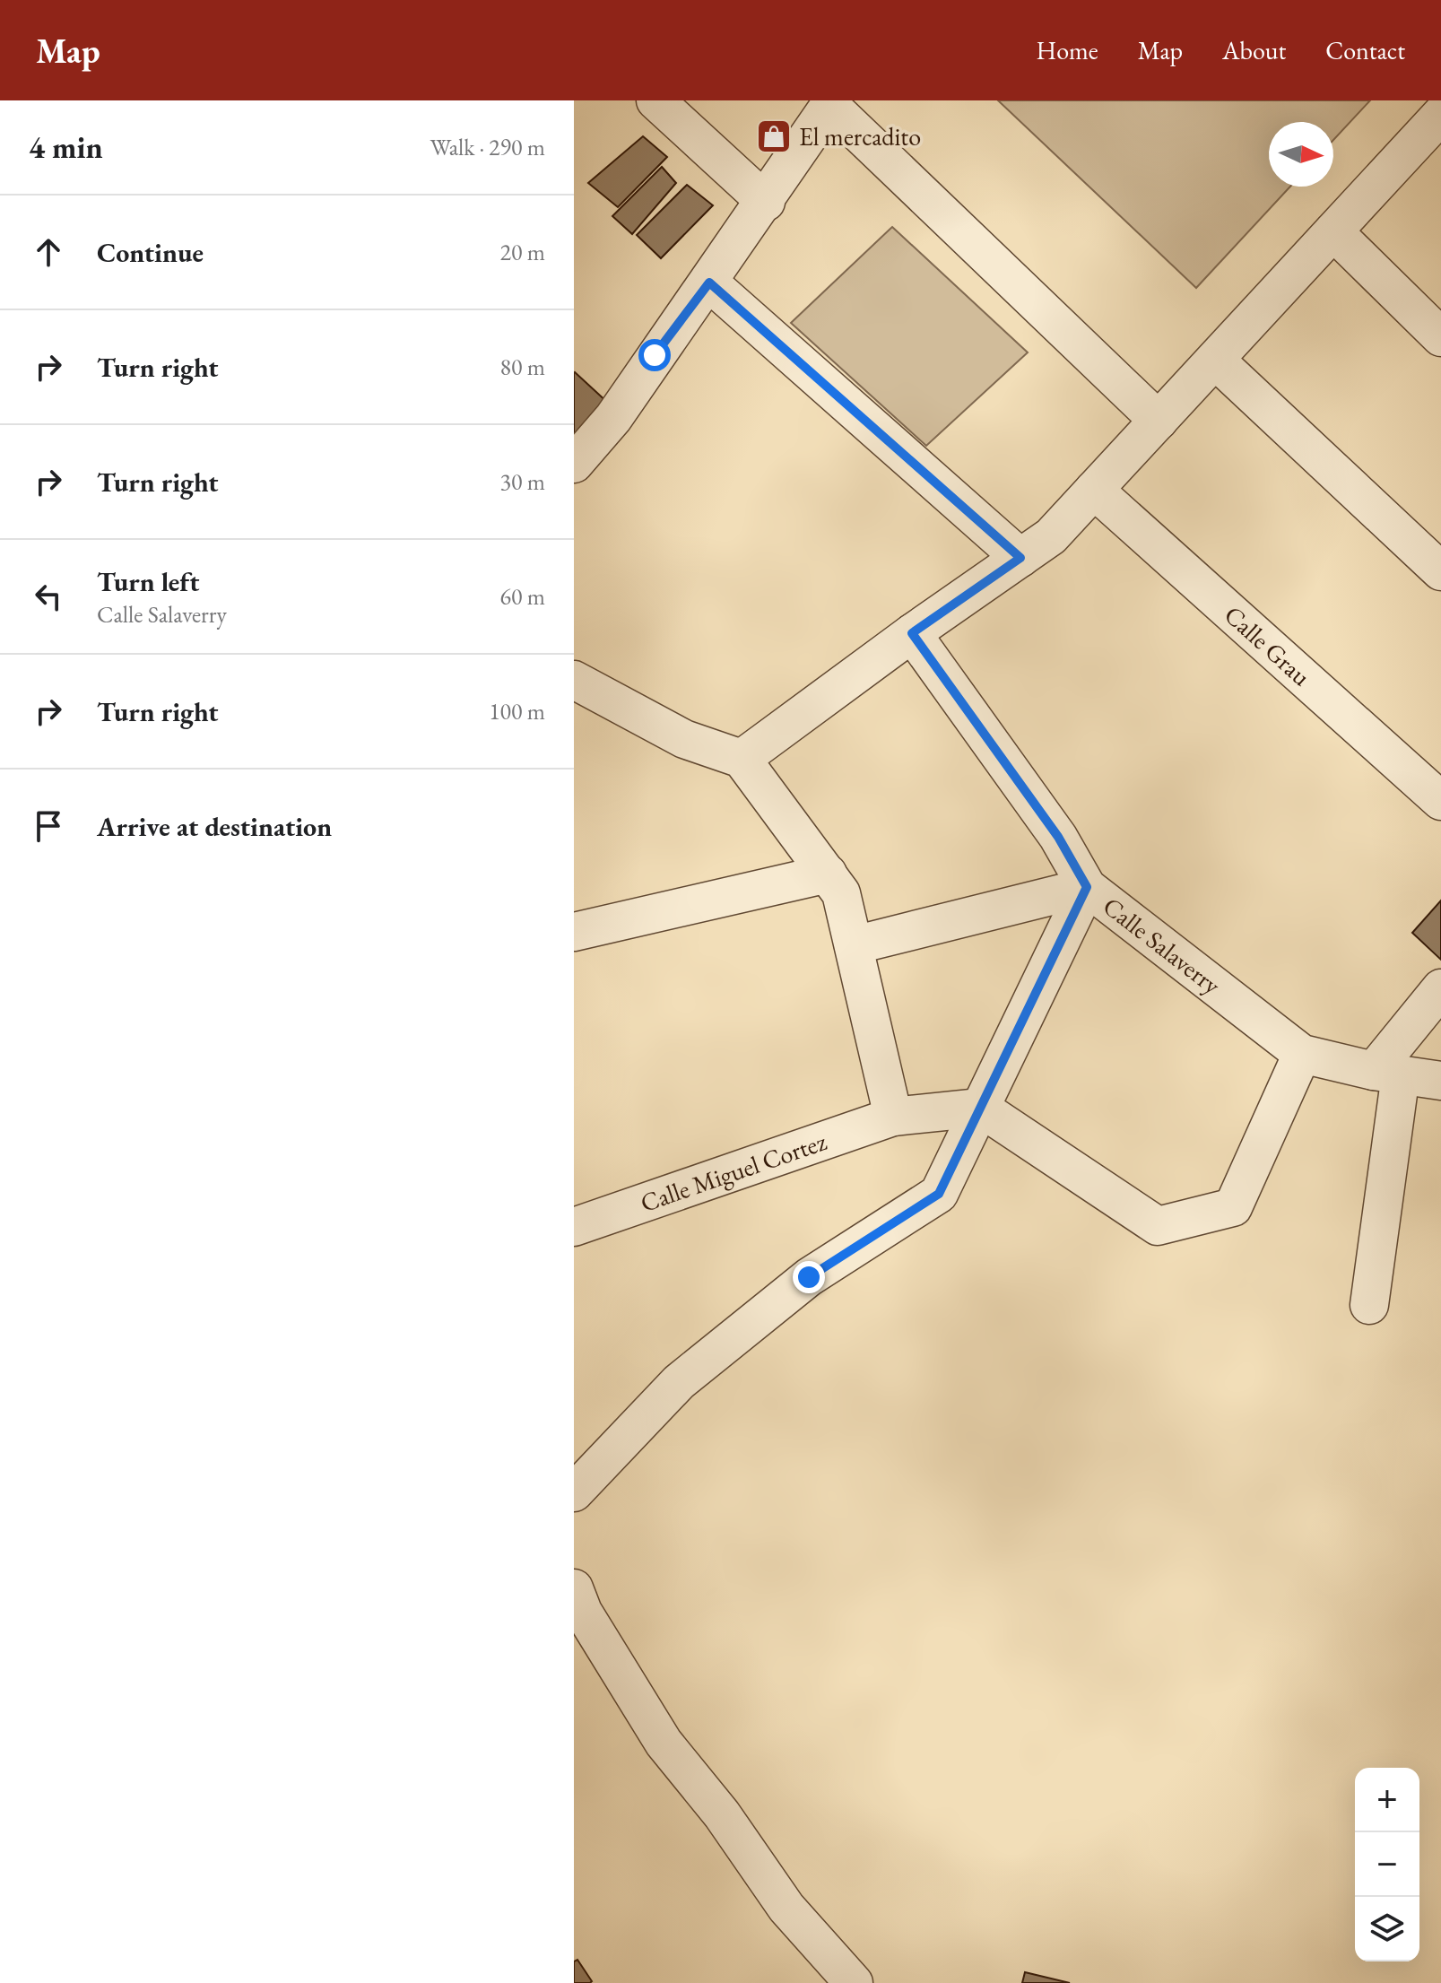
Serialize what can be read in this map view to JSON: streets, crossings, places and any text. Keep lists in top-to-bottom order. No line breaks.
{"streets":{"street":["Calle Grau","Calle Salaverry","Calle Miguel Cortez"]},"places":{"shop":["El mercadito"]},"north":"right","page":{"header":"Map","nav":["Home","Map","About","Contact"],"heading":["4 min","Walk · 290 m"],"list":[["Continue","20 m"],["Turn right","80 m"],["Turn right","30 m"],["Turn left","Calle Salaverry","60 m"],["Turn right","100 m"],"Arrive at destination"],"map_buttons":["+","−"]}}
